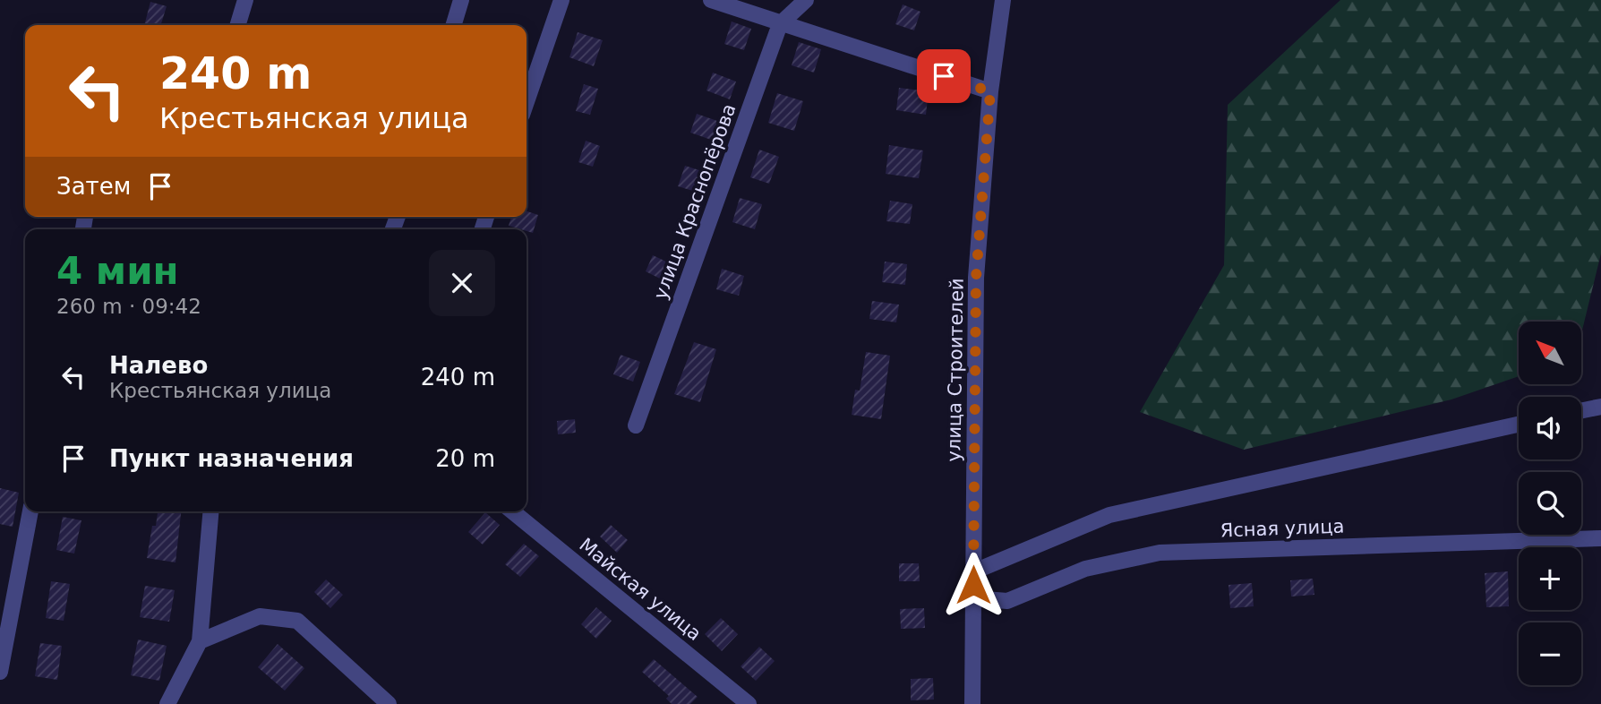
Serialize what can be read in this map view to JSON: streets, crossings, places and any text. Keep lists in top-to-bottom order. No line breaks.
{"streets":{"street":["улица Краснопёрова","улица Строителей","Ясная улица","Майская улица"]},"crossings":[["улица Строителей","Ясная улица"]],"north":"top left","page":{"turn":["240 m","Крестьянская улица"],"then":"Затем","heading":["4 мин","260 m · 09:42"],"map_buttons":["+","−"],"list":[{"name":"Налево","note":"Крестьянская улица","value":"240 m"},{"name":"Пункт назначения","value":"20 m"}]}}
